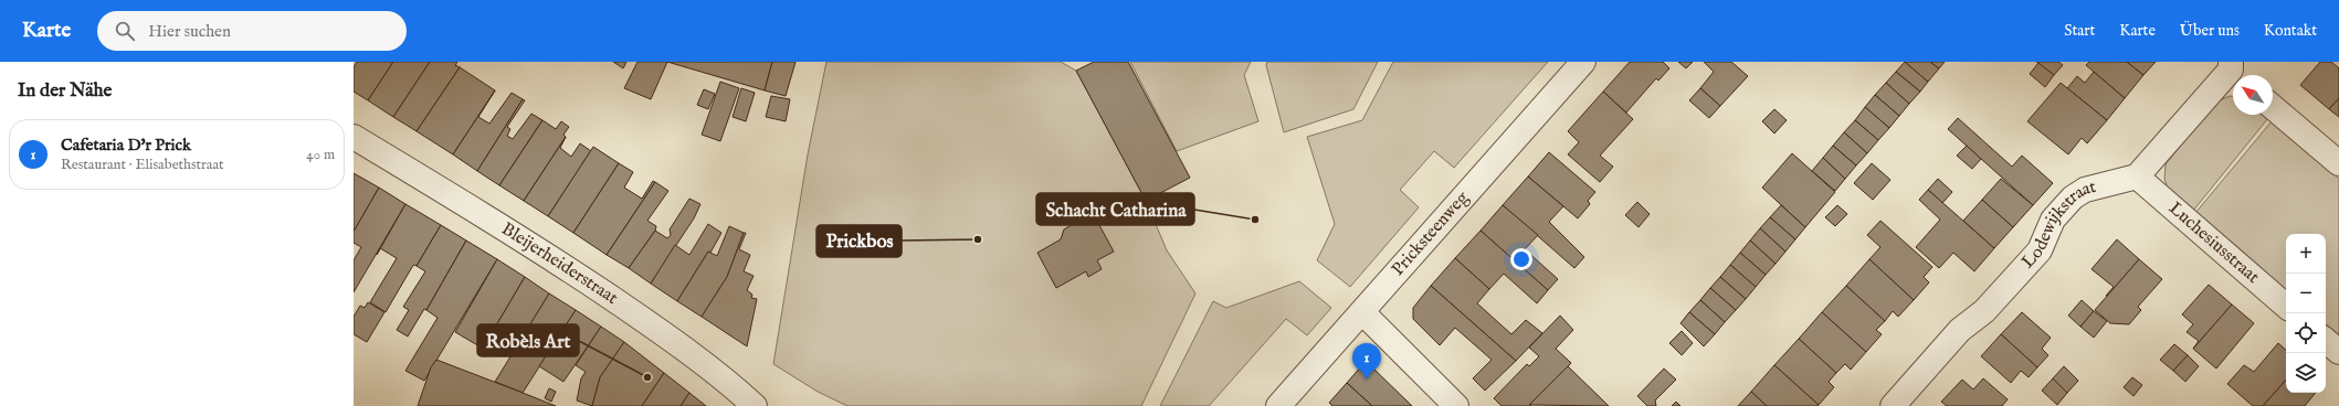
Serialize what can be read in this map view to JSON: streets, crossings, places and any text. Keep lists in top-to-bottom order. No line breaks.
{"streets":{"street":["Lodewijkstraat","Pricksteenweg","Luchesiusstraat","Bleijerheiderstraat"]},"crossings":[["Lodewijkstraat","Luchesiusstraat"]],"places":["Schacht Catharina","Prickbos","Robèls Art"],"north":"top left","page":{"header":"Karte","search":"Hier suchen","nav":["Start","Karte","Über uns","Kontakt"],"heading":"In der Nähe","list":[{"mark":"1","name":"Cafetaria D'r Prick","note":"Restaurant · Elisabethstraat","value":"40 m"}],"map_buttons":["+","−"],"pins":"1"}}
